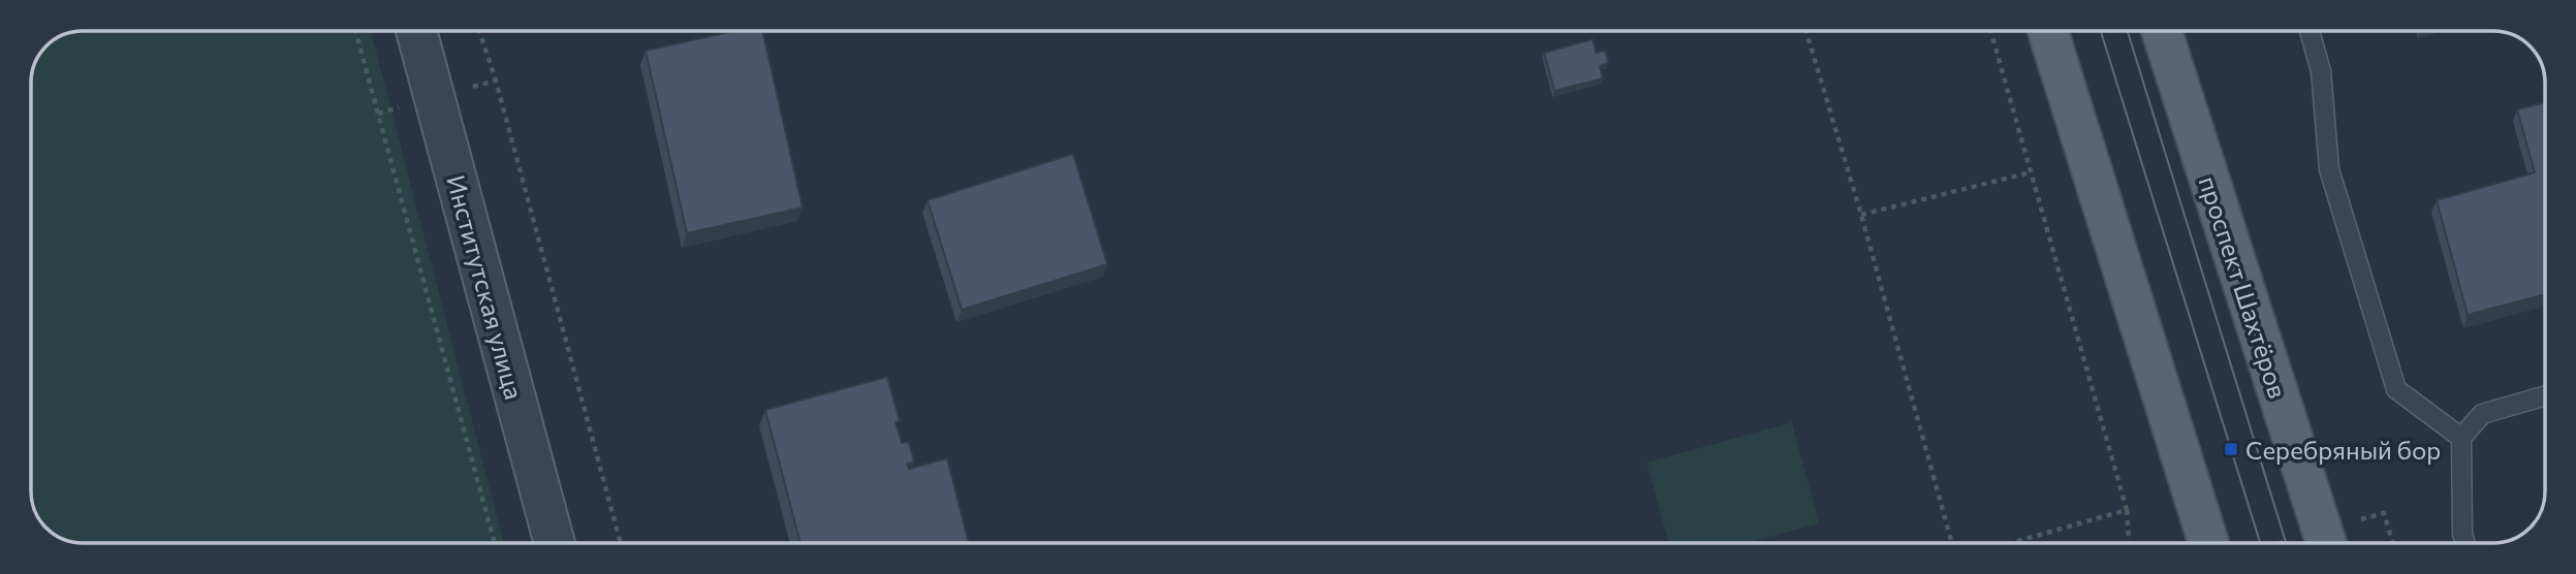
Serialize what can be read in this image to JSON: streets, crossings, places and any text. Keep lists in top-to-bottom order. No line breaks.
{"streets":{"main road":["проспект Шахтёров"],"street":["Институтская улица"]},"places":{"transit":["Серебряный бор"]}}
